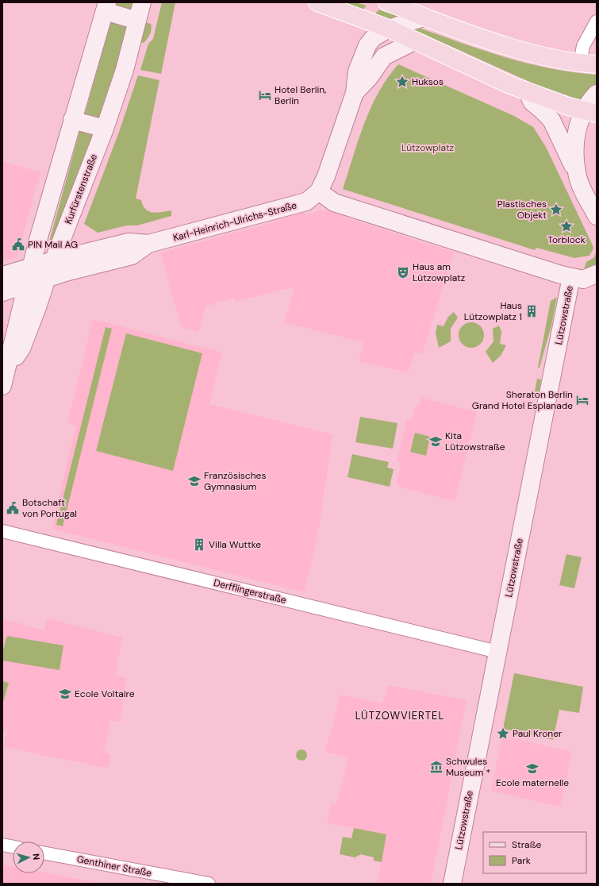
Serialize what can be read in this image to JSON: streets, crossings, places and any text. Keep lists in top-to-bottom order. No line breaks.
{"streets":{"street":["Kurfürstenstraße","Karl-Heinrich-Ulrichs-Straße","Lützowstraße","Derfflingerstraße","Genthiner Straße"]},"crossings":[["Kurfürstenstraße","Karl-Heinrich-Ulrichs-Straße"],["Lützowstraße","Derfflingerstraße"]],"districts":["LÜTZOWVIERTEL"],"parks":["Lützowplatz"],"places":{"place":["Huksos","Plastisches Objekt","Torblock","Paul Kroner"],"hotel":["Hotel Berlin, Berlin","Sheraton Berlin Grand Hotel Esplanade"],"public building":["PIN Mail AG","Botschaft von Portugal"],"theatre":["Haus am Lützowplatz"],"building":["Haus Lützowplatz 1","Villa Wuttke"],"school or university":["Kita Lützowstraße","Französisches Gymnasium","Ecole Voltaire","Ecole maternelle"],"museum":["Schwules Museum *"]},"legend":["Straße","Park"],"north":"right"}
